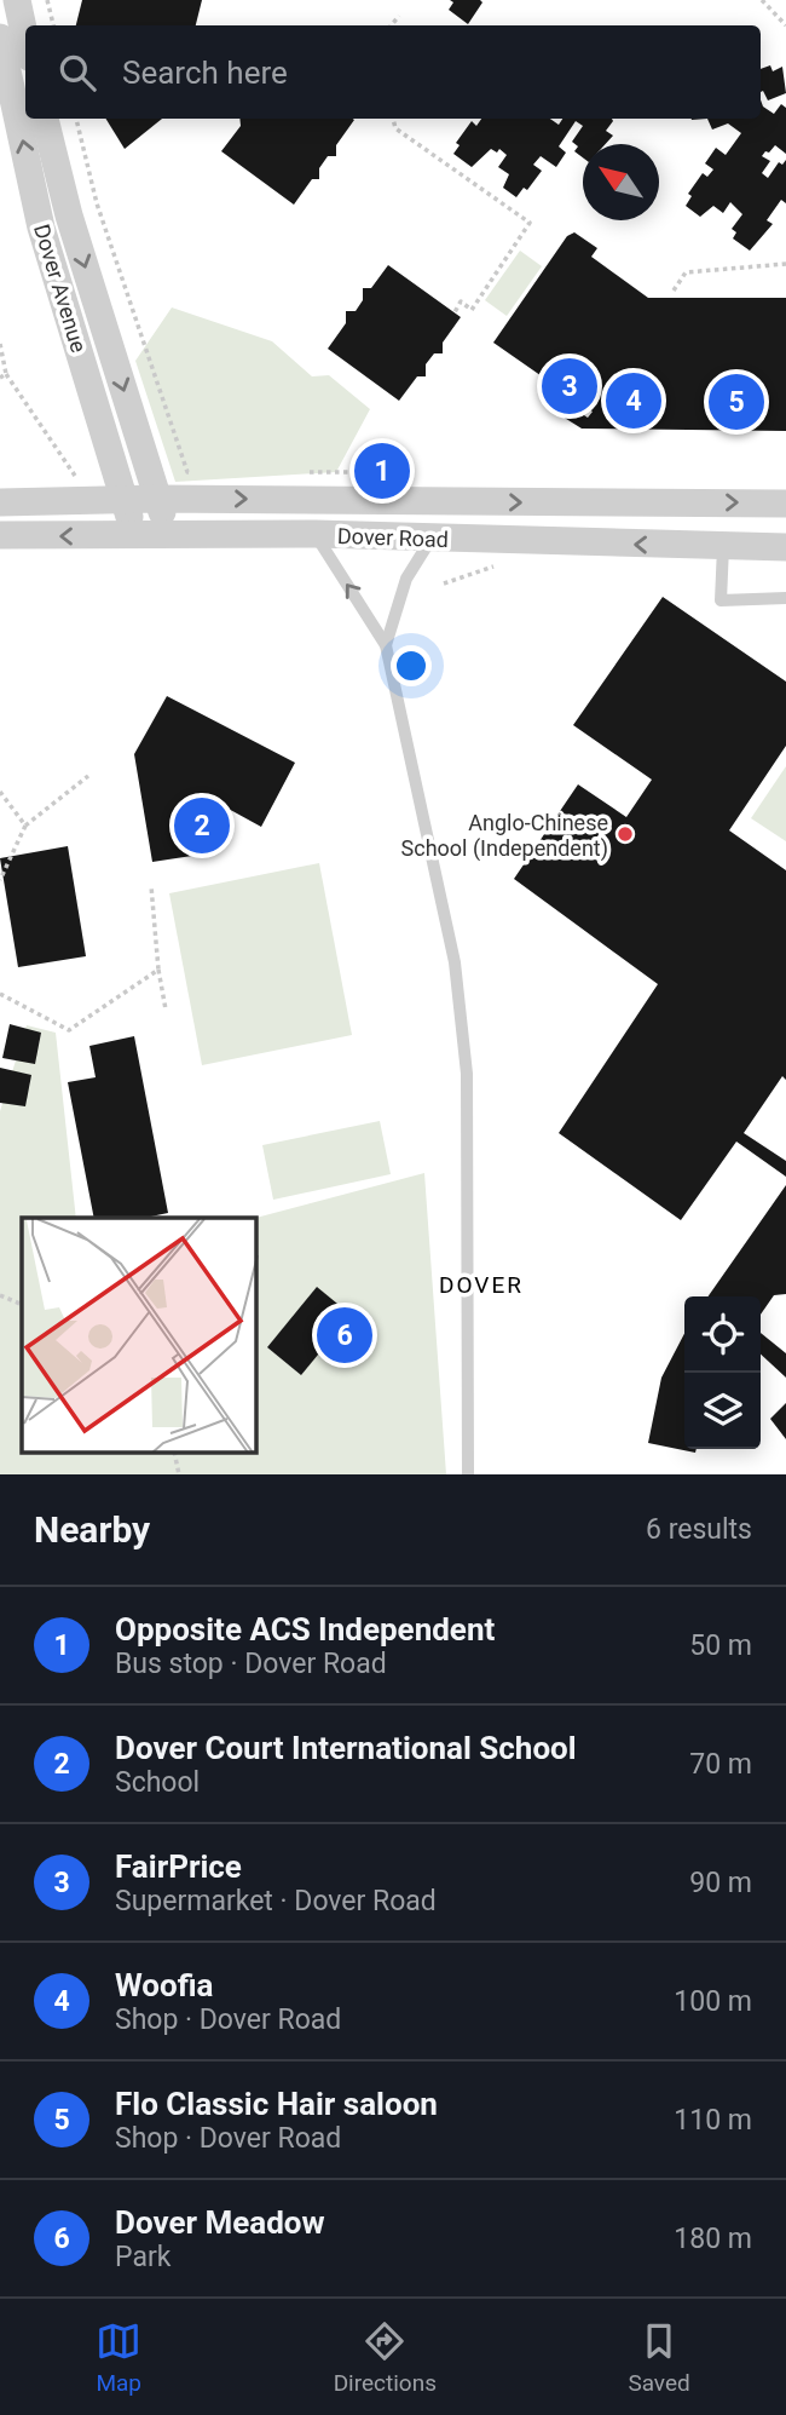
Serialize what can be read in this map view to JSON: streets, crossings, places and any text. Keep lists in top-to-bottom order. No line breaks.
{"streets":{"street":["Dover Avenue","Dover Road"]},"crossings":[["Dover Avenue","Dover Road"]],"districts":["DOVER"],"places":["Anglo-Chinese School (Independent)"],"north":"top left","page":{"search":"Search here","pins":["3","4","5","1","2","6"],"heading":["Nearby","6 results"],"list":[{"mark":"1","name":"Opposite ACS Independent","note":"Bus stop · Dover Road","value":"50 m"},{"mark":"2","name":"Dover Court International School","note":"School","value":"70 m"},{"mark":"3","name":"FairPrice","note":"Supermarket · Dover Road","value":"90 m"},{"mark":"4","name":"Woofia","note":"Shop · Dover Road","value":"100 m"},{"mark":"5","name":"Flo Classic Hair saloon","note":"Shop · Dover Road","value":"110 m"},{"mark":"6","name":"Dover Meadow","note":"Park","value":"180 m"}],"nav":["Map","Directions","Saved"]}}
